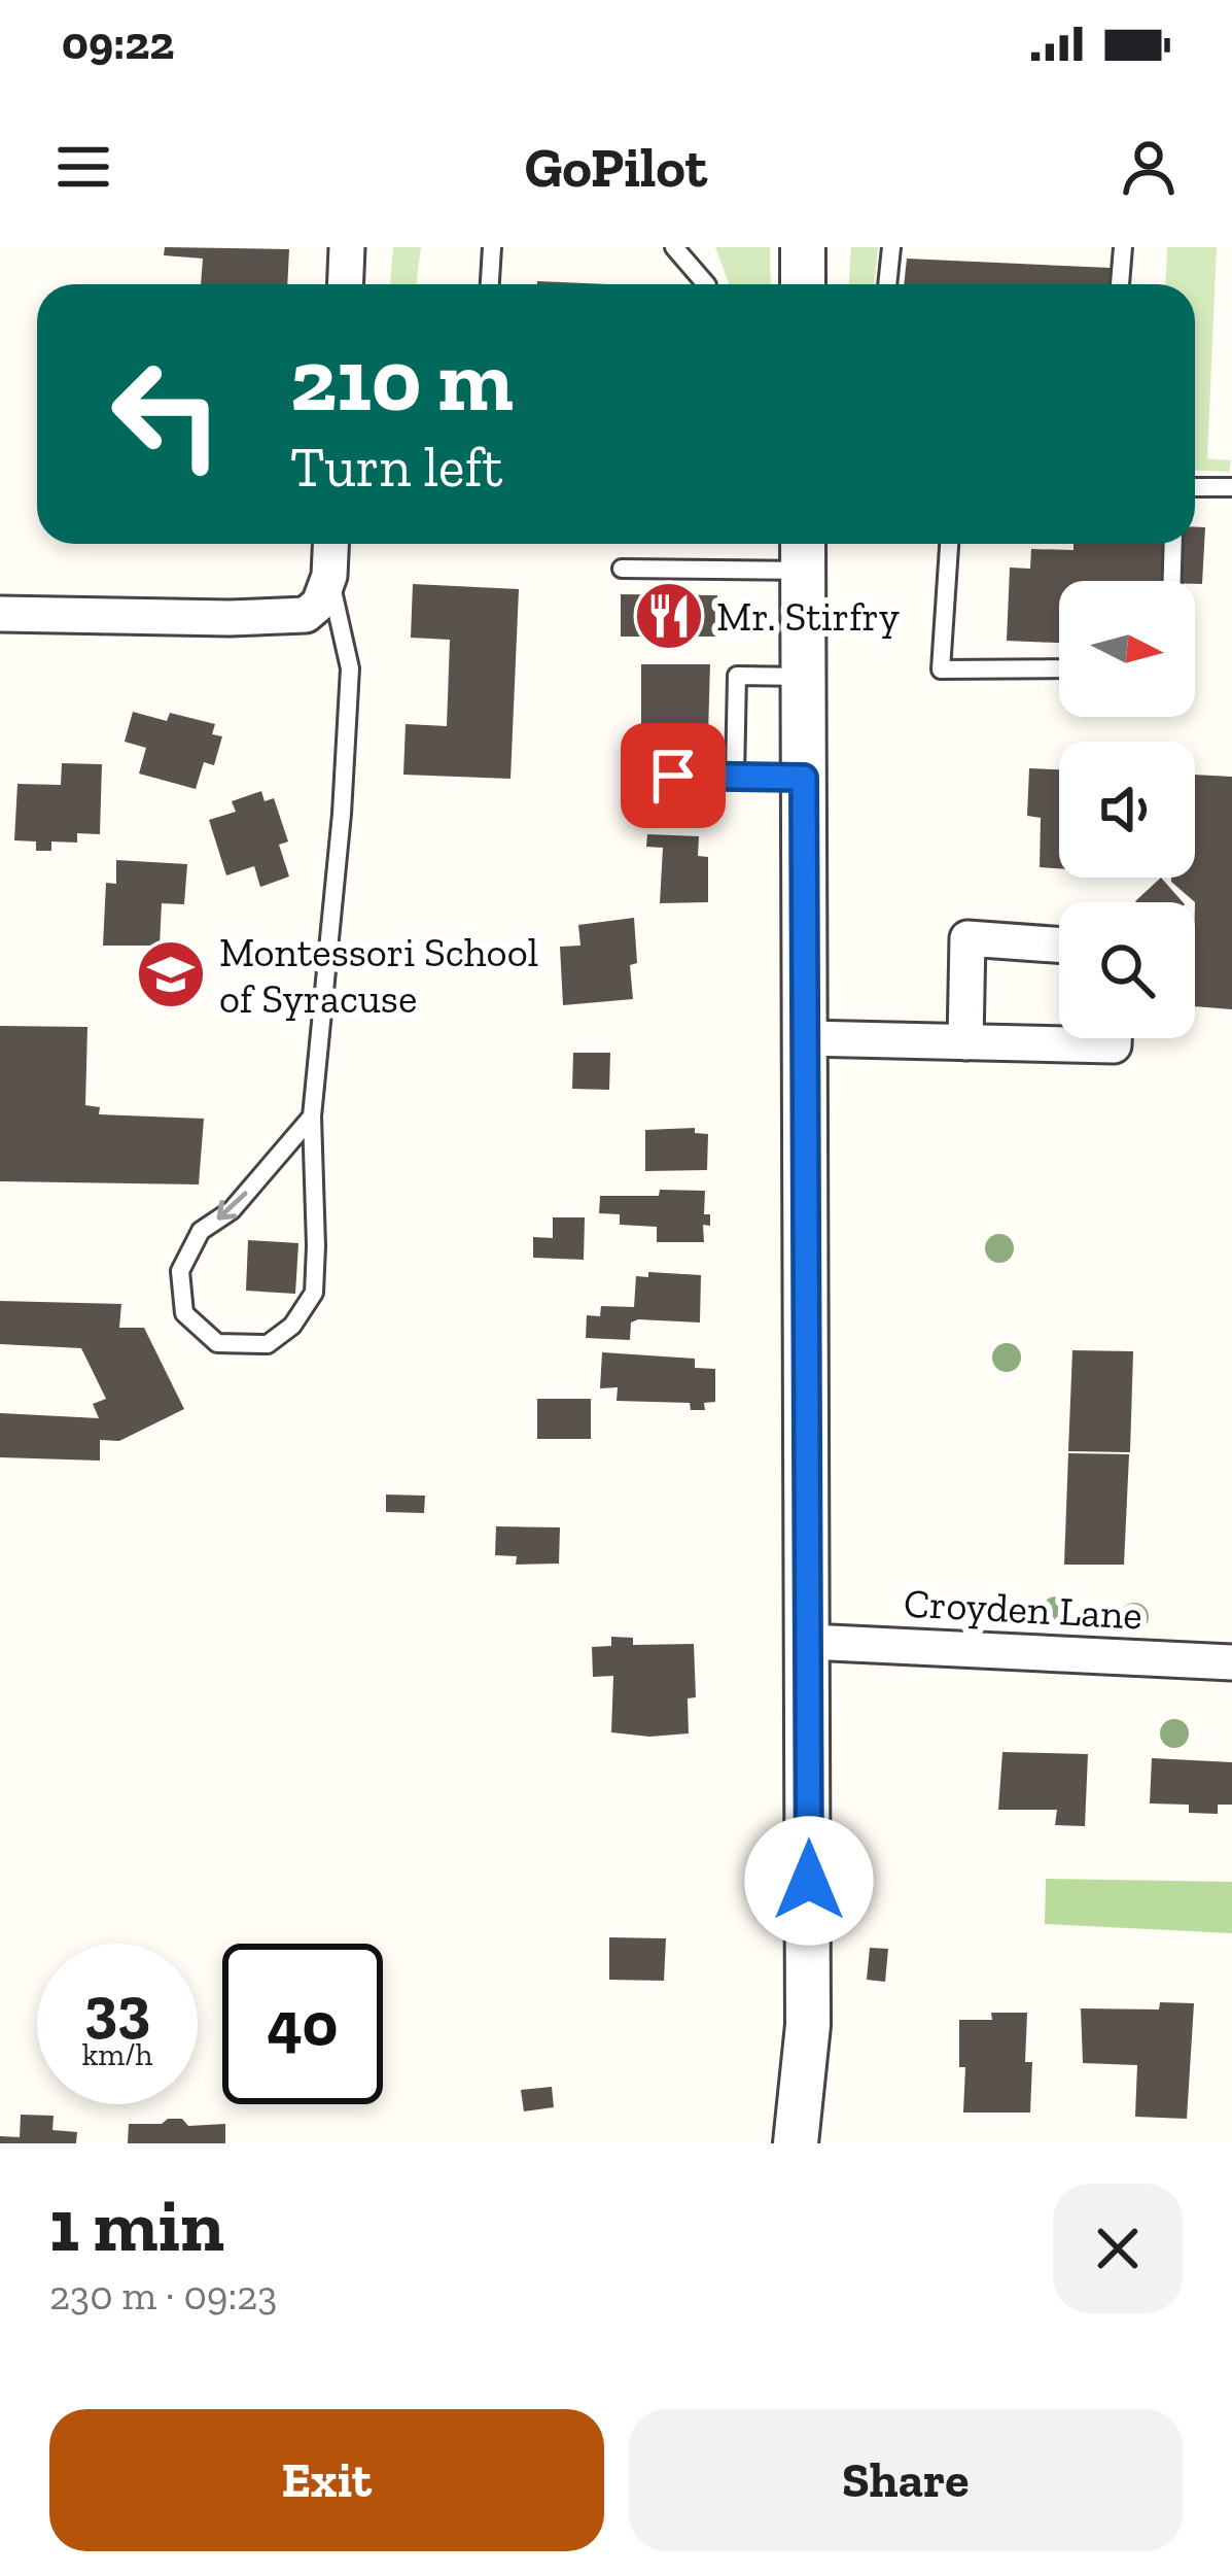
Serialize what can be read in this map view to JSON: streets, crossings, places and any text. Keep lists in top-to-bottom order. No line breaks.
{"streets":{"street":["Croyden Lane"]},"places":{"restaurant":["Mr. Stirfry"],"school or university":["Montessori School of Syracuse"]},"north":"right","page":{"status":"09:22","header":"GoPilot","turn":["210 m","Turn left"],"speed":"33 km/h","limit":"40","heading":["1 min","230 m · 09:23"],"buttons":["Exit","Share"]}}
